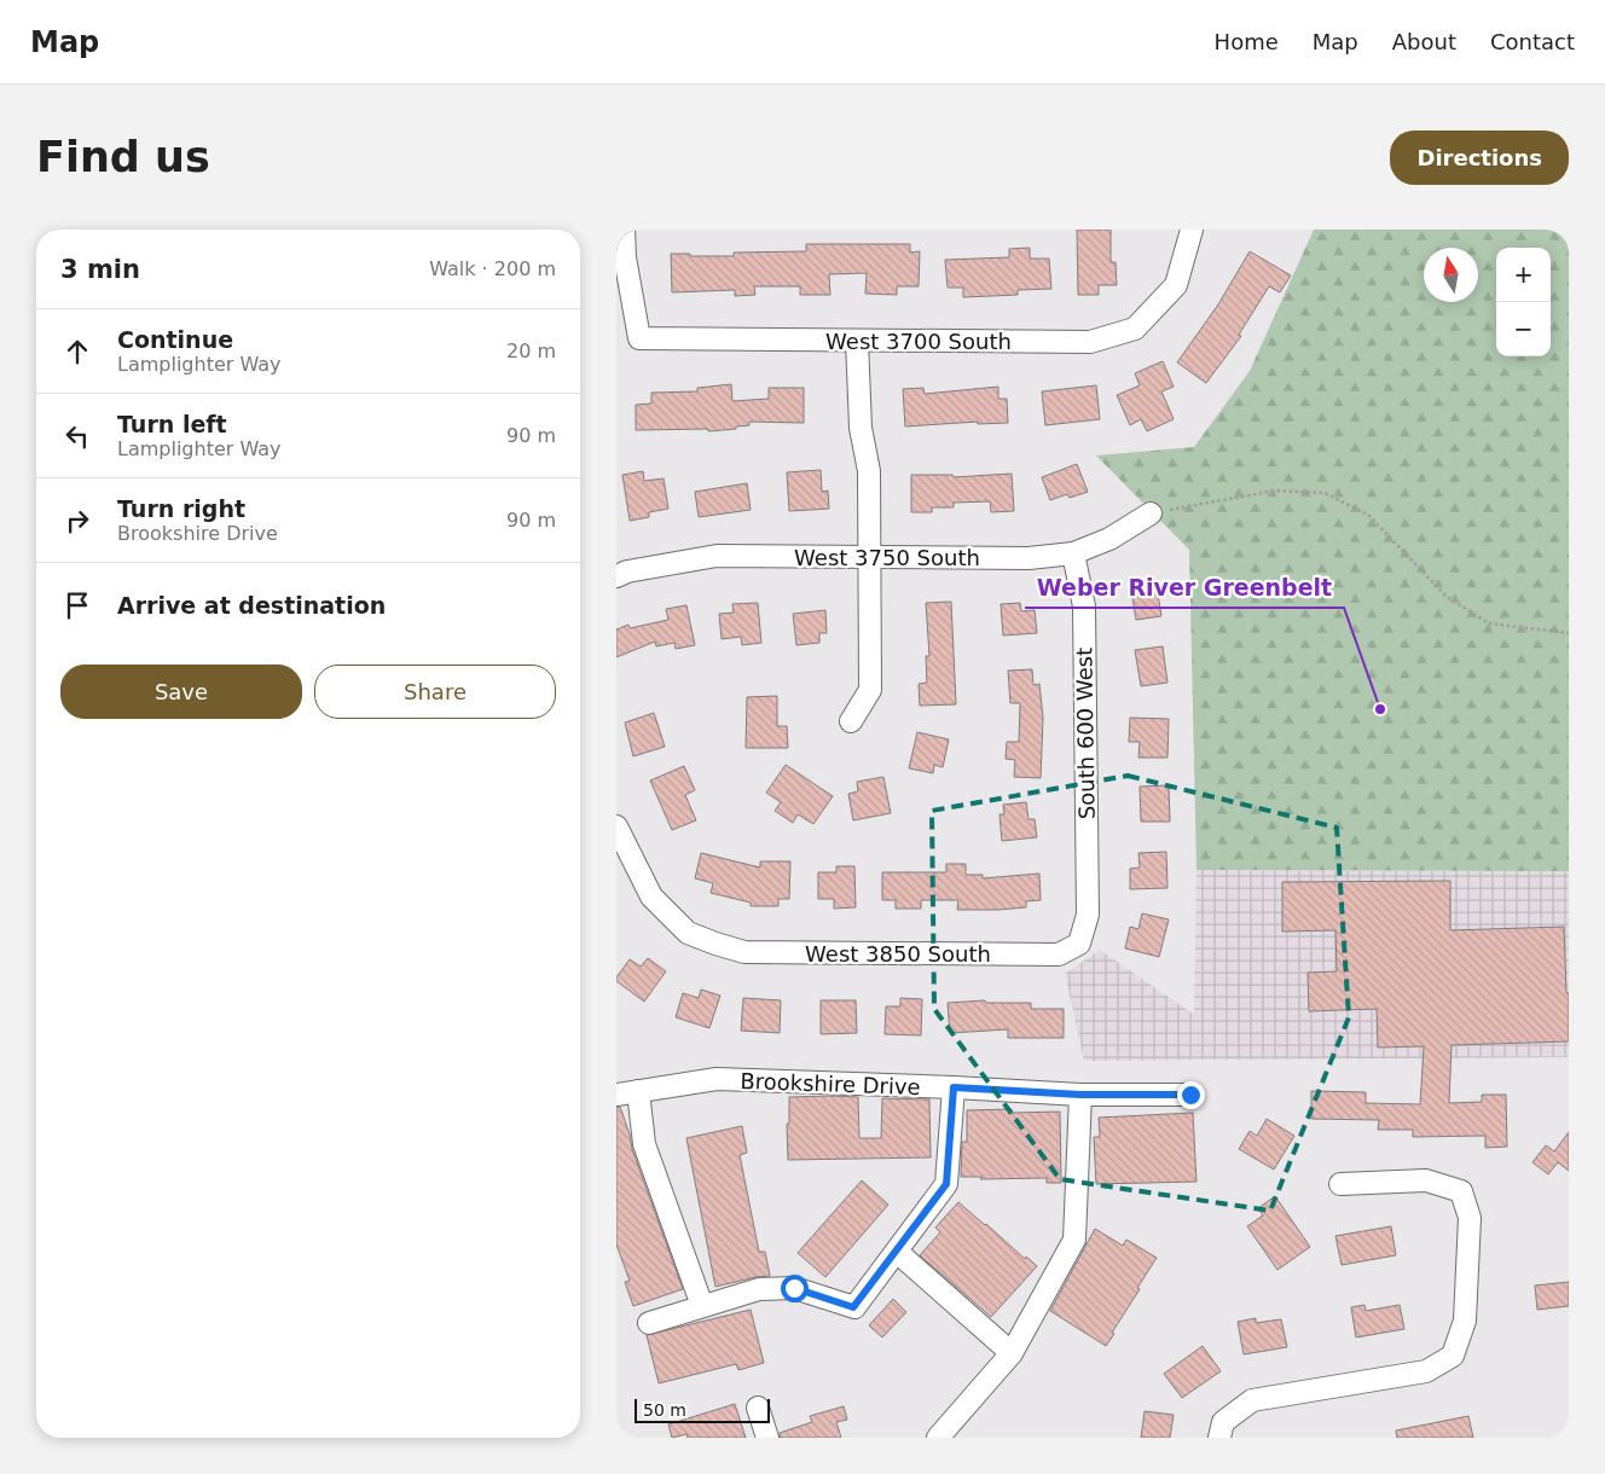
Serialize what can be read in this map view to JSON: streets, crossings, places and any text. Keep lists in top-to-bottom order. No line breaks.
{"streets":{"street":["West 3700 South","West 3750 South","South 600 West","West 3850 South","Brookshire Drive"]},"crossings":[["West 3750 South","South 600 West"],["South 600 West","West 3850 South"]],"places":["Weber River Greenbelt"],"scale_bar":"50 m","north":"top","page":{"header":"Map","nav":["Home","Map","About","Contact"],"buttons":["Directions",["Save","Share"]],"title":"Find us","heading":["3 min","Walk · 200 m"],"map_buttons":["+","−"],"list":[["Continue","Lamplighter Way","20 m"],["Turn left","Lamplighter Way","90 m"],["Turn right","Brookshire Drive","90 m"],"Arrive at destination"],"scale":"50 m"}}
